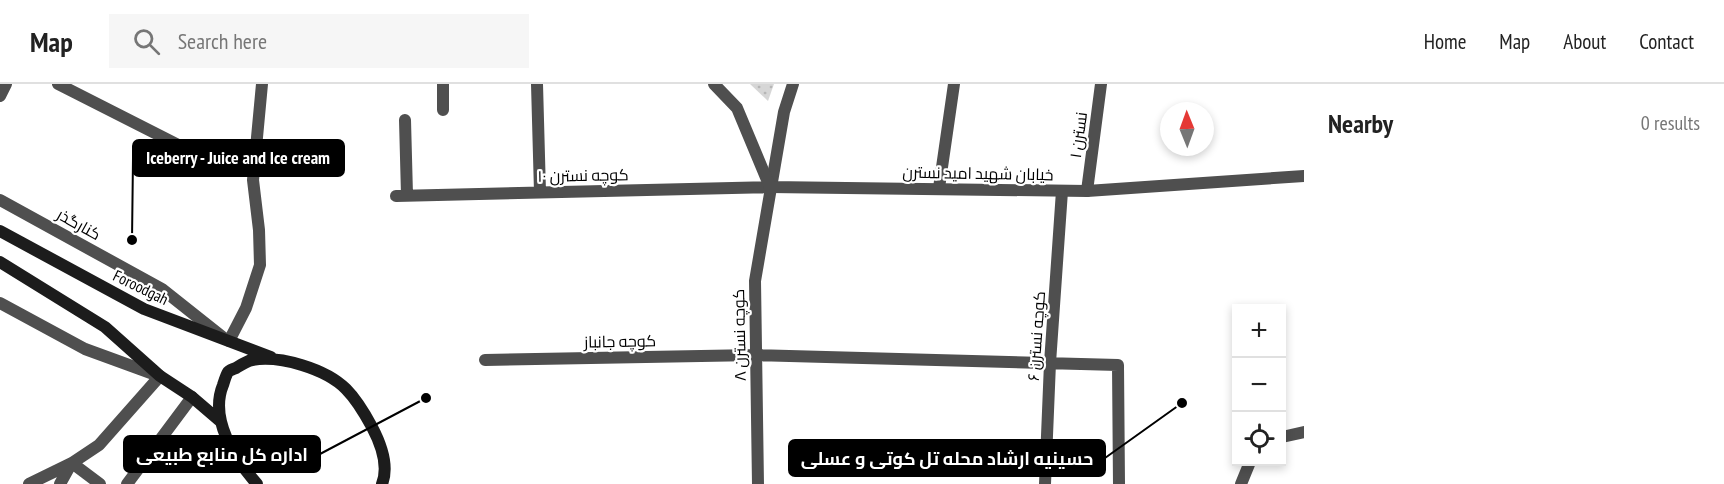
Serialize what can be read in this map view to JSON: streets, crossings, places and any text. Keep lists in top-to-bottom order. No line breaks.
{"streets":{"main road":["Foroodgah"],"street":["نسترن ۱","خیابان شهید امید نسترن","کوچه نسترن ۱۰","کنارگذر","کوچه نسترن ۸","کوچه نسترن ۶","کوچه جانباز"]},"crossings":[["نسترن ۱","خیابان شهید امید نسترن"],["خیابان شهید امید نسترن","کوچه نسترن ۱۰"],["خیابان شهید امید نسترن","کوچه نسترن ۸"],["خیابان شهید امید نسترن","کوچه نسترن ۶"],["کوچه نسترن ۱۰","کوچه نسترن ۸"],["کنارگذر","Foroodgah"],["کوچه نسترن ۸","کوچه جانباز"],["کوچه نسترن ۶","کوچه جانباز"]],"places":["Iceberry - Juice and Ice cream","اداره کل منابع طبیعی","حسینیه ارشاد محله تل کوتی و عسلی"],"north":"top","page":{"header":"Map","search":"Search here","nav":["Home","Map","About","Contact"],"heading":["Nearby","0 results"],"map_buttons":["+","−"]}}
